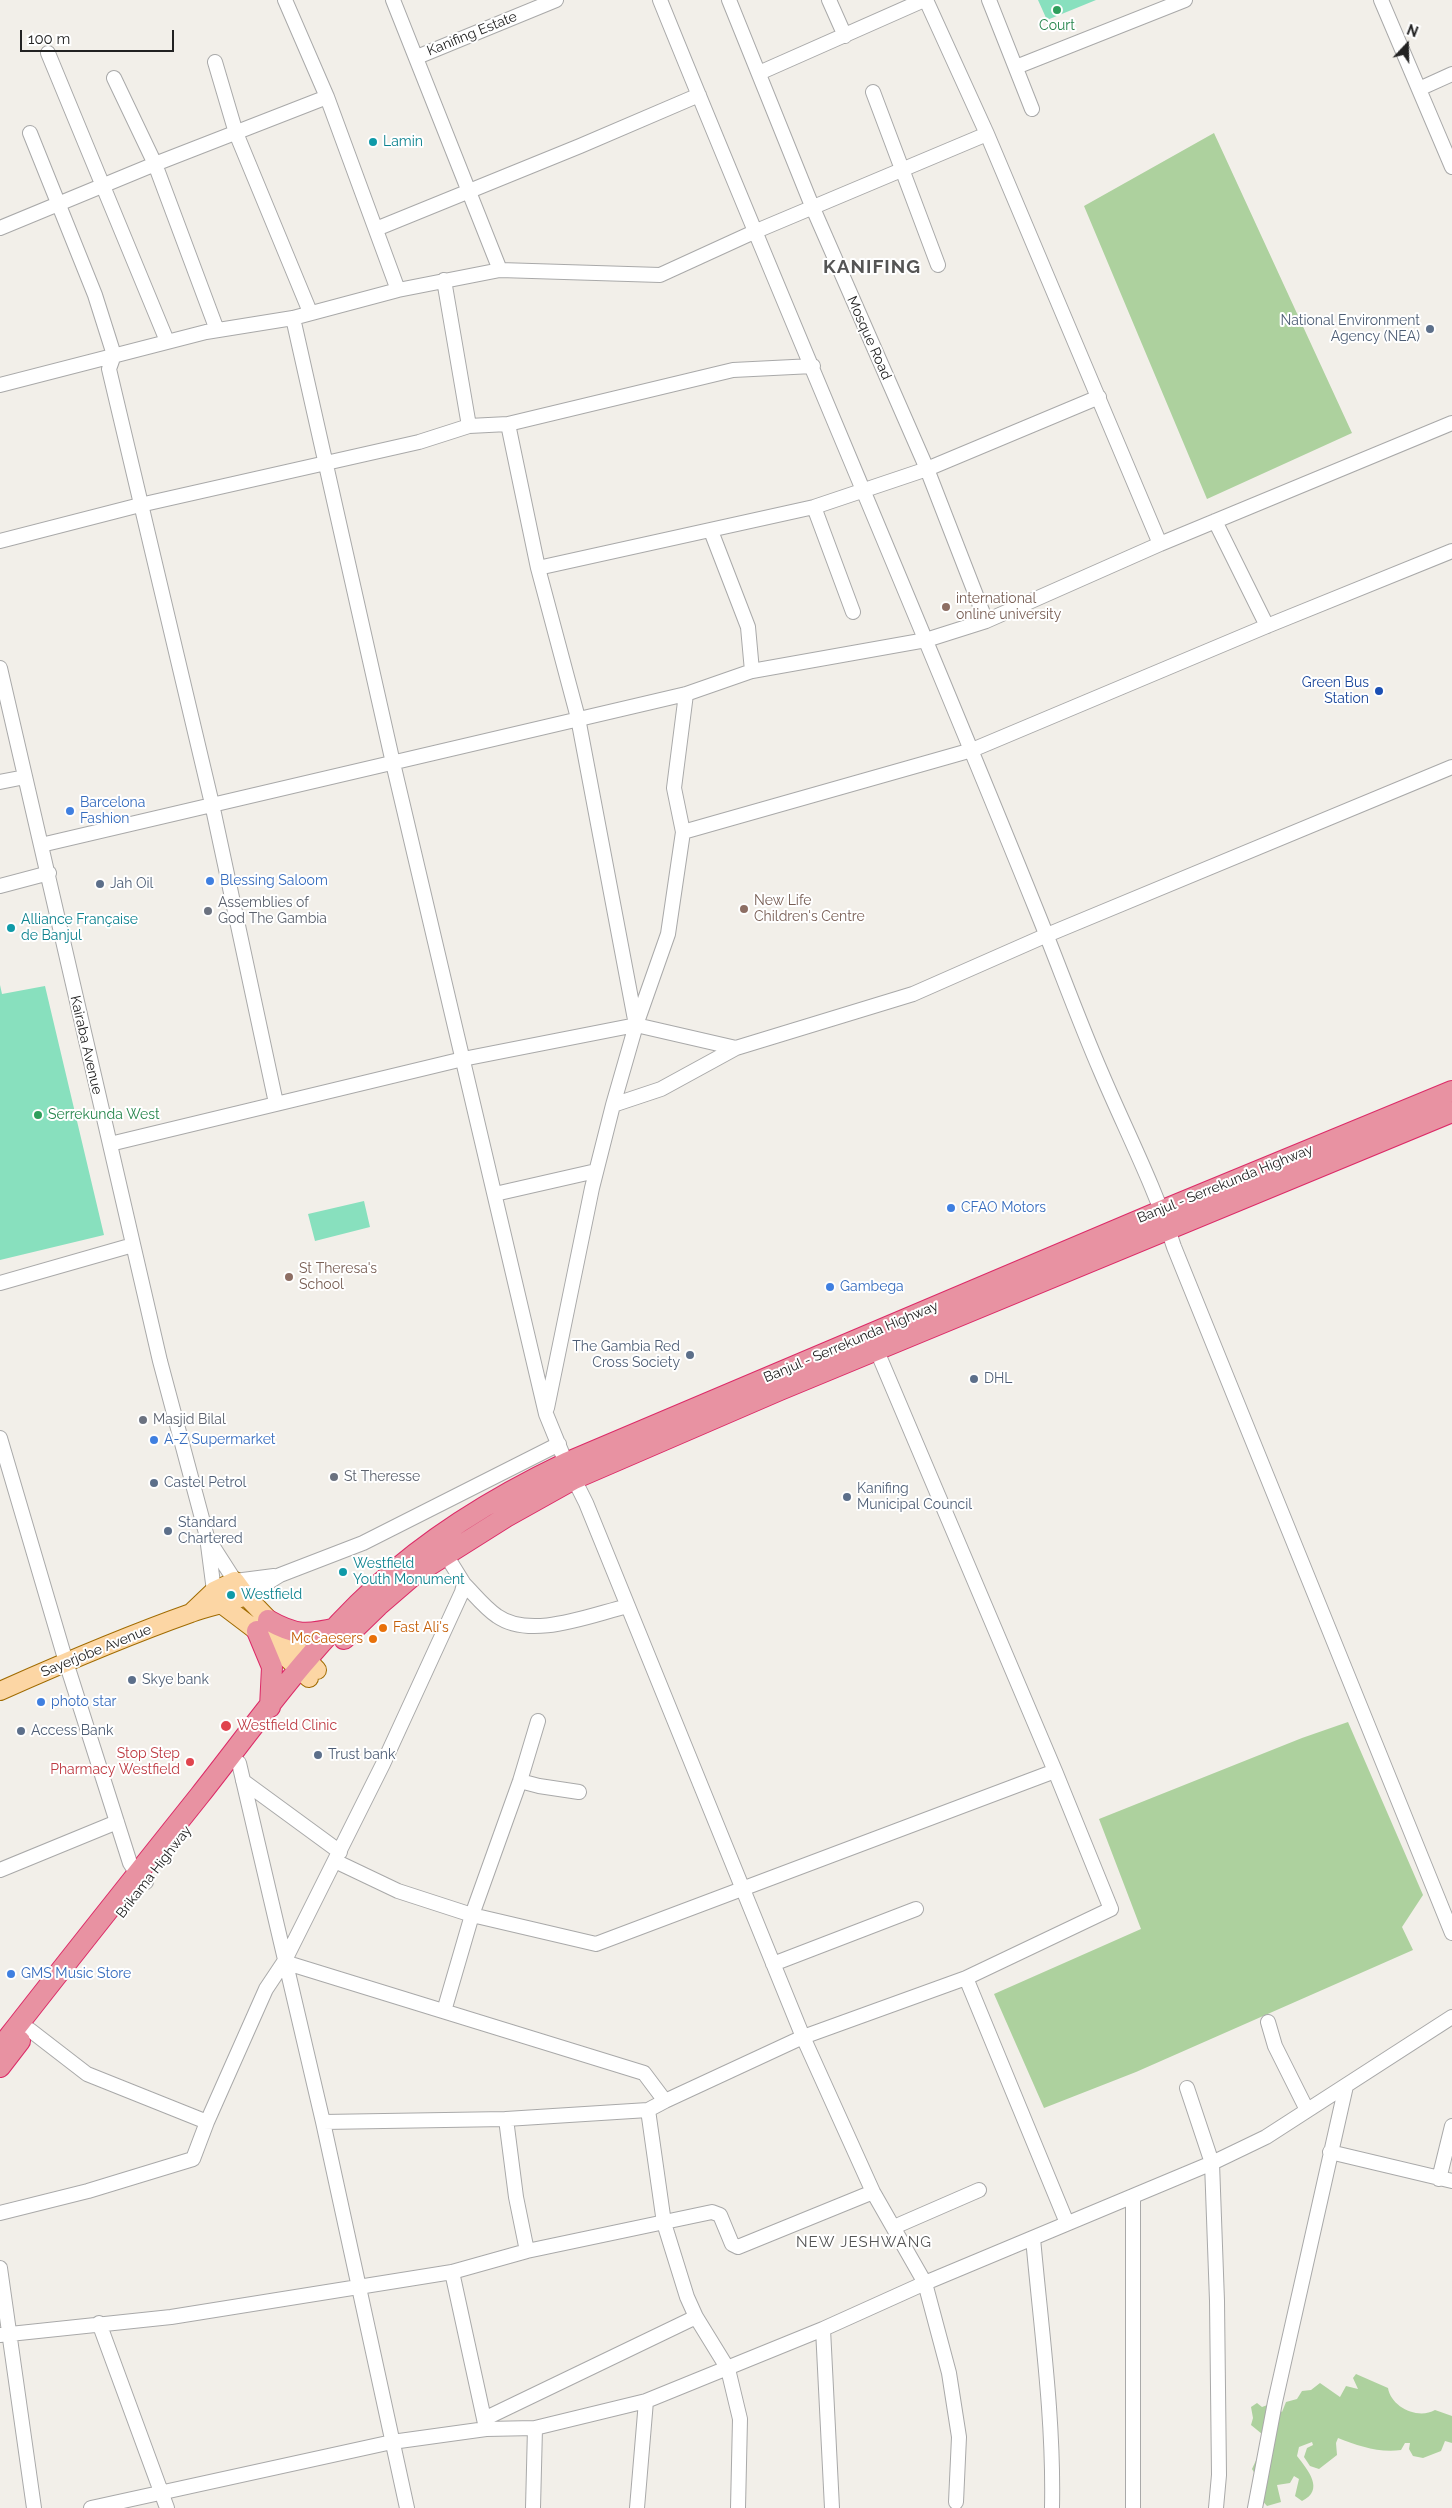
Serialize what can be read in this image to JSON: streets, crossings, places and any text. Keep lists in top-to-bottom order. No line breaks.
{"streets":{"highway":["Banjul - Serrekunda Highway","Brikama Highway"],"main road":["Kairaba Avenue","Sayerjobe Avenue"],"street":["Kanifing Estate","Mosque Road"]},"crossings":[["Kairaba Avenue","Banjul - Serrekunda Highway"],["Kairaba Avenue","Sayerjobe Avenue"],["Kairaba Avenue","Brikama Highway"],["Banjul - Serrekunda Highway","Brikama Highway"]],"districts":["KANIFING","NEW JESHWANG"],"places":["Court","Lamin","National Environment Agency (NEA)","international online university","Green Bus Station","Barcelona Fashion","Blessing Saloom","Jah Oil","New Life Children's Centre","Assemblies of God The Gambia","Alliance Française de Banjul","Serrekunda West","CFAO Motors","St Theresa's School","Gambega","The Gambia Red Cross Society","DHL","Masjid Bilal","A-Z Supermarket","St Theresse","Castel Petrol","Kanifing Municipal Council","Standard Chartered","Westfield Youth Monument","Westfield","Fast Ali's","McCaesers","Skye bank","photo star","Westfield Clinic","Access Bank","Trust bank","Stop Step Pharmacy Westfield","GMS Music Store"],"scale_bar":"100 m","north":"top"}
